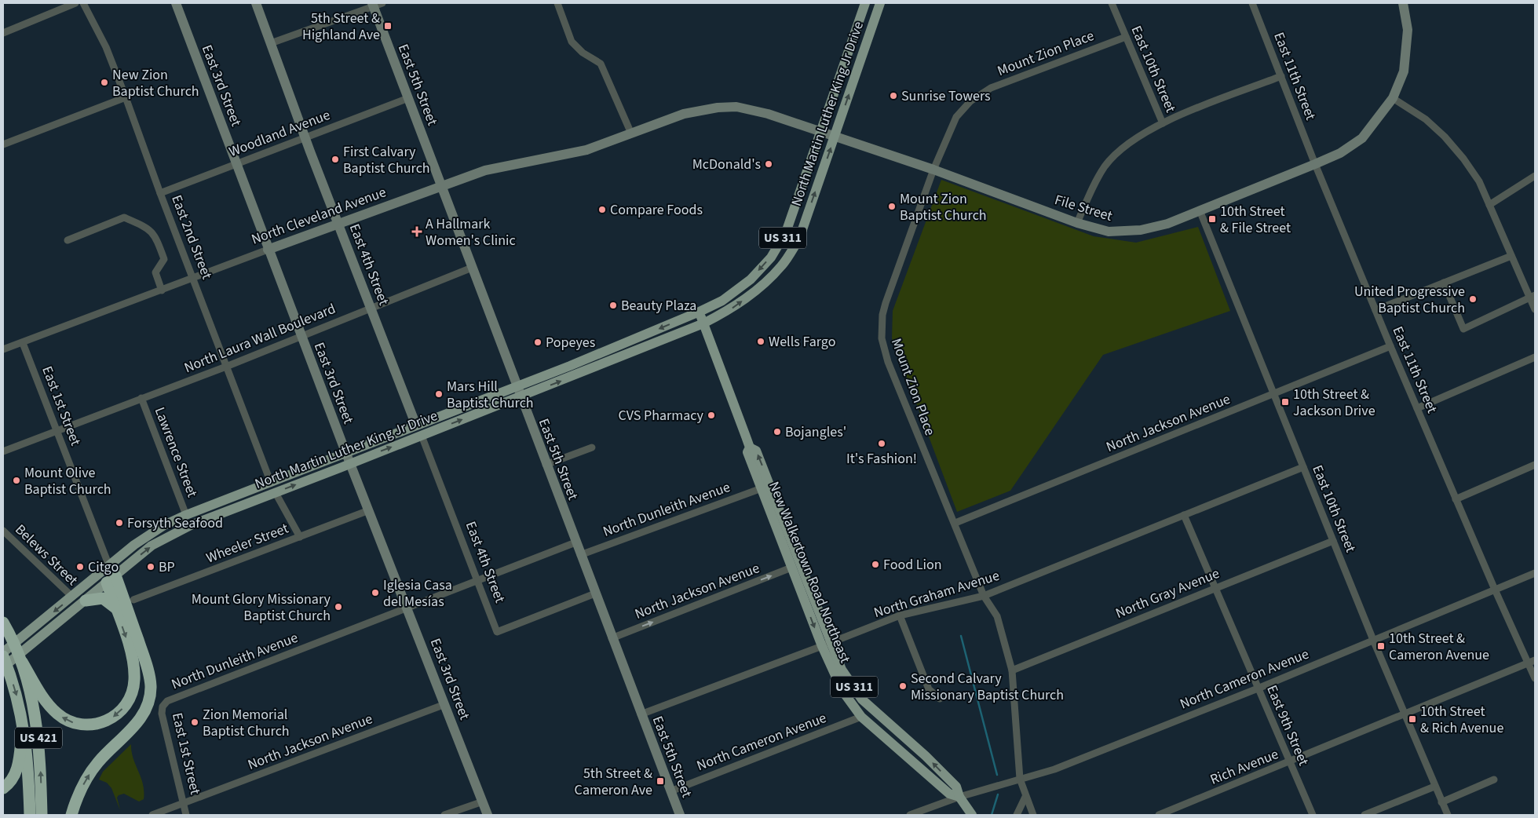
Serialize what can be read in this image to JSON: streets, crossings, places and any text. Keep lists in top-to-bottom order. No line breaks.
{"streets":{"highway":["US 421"],"main road":["North Martin Luther King Jr Drive","US 311","New Walkertown Road Northeast"],"street":["Mount Zion Place","East 10th Street","East 11th Street","East 5th Street","East 3rd Street","Woodland Avenue","File Street","North Cleveland Avenue","East 2nd Street","East 4th Street","North Laura Wall Boulevard","East 1st Street","North Jackson Avenue","Lawrence Street","North Dunleith Avenue","Wheeler Street","Belews Street","North Gray Avenue","North Graham Avenue","North Cameron Avenue","East 9th Street","Rich Avenue"]},"crossings":[["Mount Zion Place","East 10th Street"],["Mount Zion Place","File Street"],["Mount Zion Place","North Jackson Avenue"],["Mount Zion Place","North Gray Avenue"],["Mount Zion Place","North Graham Avenue"],["Mount Zion Place","North Cameron Avenue"],["East 10th Street","File Street"],["East 10th Street","North Jackson Avenue"],["East 10th Street","North Gray Avenue"],["East 10th Street","North Graham Avenue"],["East 10th Street","North Cameron Avenue"],["East 10th Street","Rich Avenue"],["East 11th Street","File Street"],["East 11th Street","North Jackson Avenue"],["East 11th Street","North Cameron Avenue"],["East 11th Street","Rich Avenue"],["East 5th Street","North Martin Luther King Jr Drive"],["East 5th Street","Woodland Avenue"],["East 5th Street","North Cleveland Avenue"],["East 5th Street","East 4th Street"],["East 5th Street","North Laura Wall Boulevard"],["East 5th Street","North Jackson Avenue"],["East 5th Street","North Dunleith Avenue"],["East 5th Street","North Graham Avenue"],["East 5th Street","North Cameron Avenue"],["East 3rd Street","North Martin Luther King Jr Drive"],["East 3rd Street","Woodland Avenue"],["East 3rd Street","North Cleveland Avenue"],["East 3rd Street","North Laura Wall Boulevard"],["East 3rd Street","North Jackson Avenue"],["East 3rd Street","North Dunleith Avenue"],["East 3rd Street","Wheeler Street"],["North Martin Luther King Jr Drive","File Street"],["North Martin Luther King Jr Drive","North Cleveland Avenue"],["North Martin Luther King Jr Drive","East 2nd Street"],["North Martin Luther King Jr Drive","East 4th Street"],["North Martin Luther King Jr Drive","East 1st Street"],["North Martin Luther King Jr Drive","Lawrence Street"],["North Martin Luther King Jr Drive","New Walkertown Road Northeast"],["Woodland Avenue","East 2nd Street"],["Woodland Avenue","East 4th Street"],["File Street","North Cleveland Avenue"],["North Cleveland Avenue","East 2nd Street"],["North Cleveland Avenue","East 4th Street"],["North Cleveland Avenue","East 1st Street"],["East 2nd Street","North Laura Wall Boulevard"],["East 4th Street","North Laura Wall Boulevard"],["East 4th Street","North Dunleith Avenue"],["North Laura Wall Boulevard","East 1st Street"],["North Laura Wall Boulevard","Lawrence Street"],["East 1st Street","North Jackson Avenue"],["East 1st Street","North Dunleith Avenue"],["North Jackson Avenue","New Walkertown Road Northeast"],["North Dunleith Avenue","New Walkertown Road Northeast"],["New Walkertown Road Northeast","North Graham Avenue"],["New Walkertown Road Northeast","North Cameron Avenue"],["North Gray Avenue","East 9th Street"],["North Graham Avenue","East 9th Street"],["North Cameron Avenue","East 9th Street"],["East 9th Street","Rich Avenue"]],"places":{"transit":["5th Street & Highland Ave","10th Street & File Street","10th Street & Jackson Drive","10th Street & Cameron Avenue","10th Street & Rich Avenue","5th Street & Cameron Ave"],"other":["New Zion Baptist Church","Sunrise Towers","First Calvary Baptist Church","McDonald's","Mount Zion Baptist Church","Compare Foods","United Progressive Baptist Church","Beauty Plaza","Wells Fargo","Popeyes","Mars Hill Baptist Church","CVS Pharmacy","Bojangles'","It's Fashion!","Mount Olive Baptist Church","Forsyth Seafood","Food Lion","Citgo","BP","Iglesia Casa del Mesías","Mount Glory Missionary Baptist Church","Second Calvary Missionary Baptist Church","Zion Memorial Baptist Church"],"health":["A Hallmark Women's Clinic"]}}
